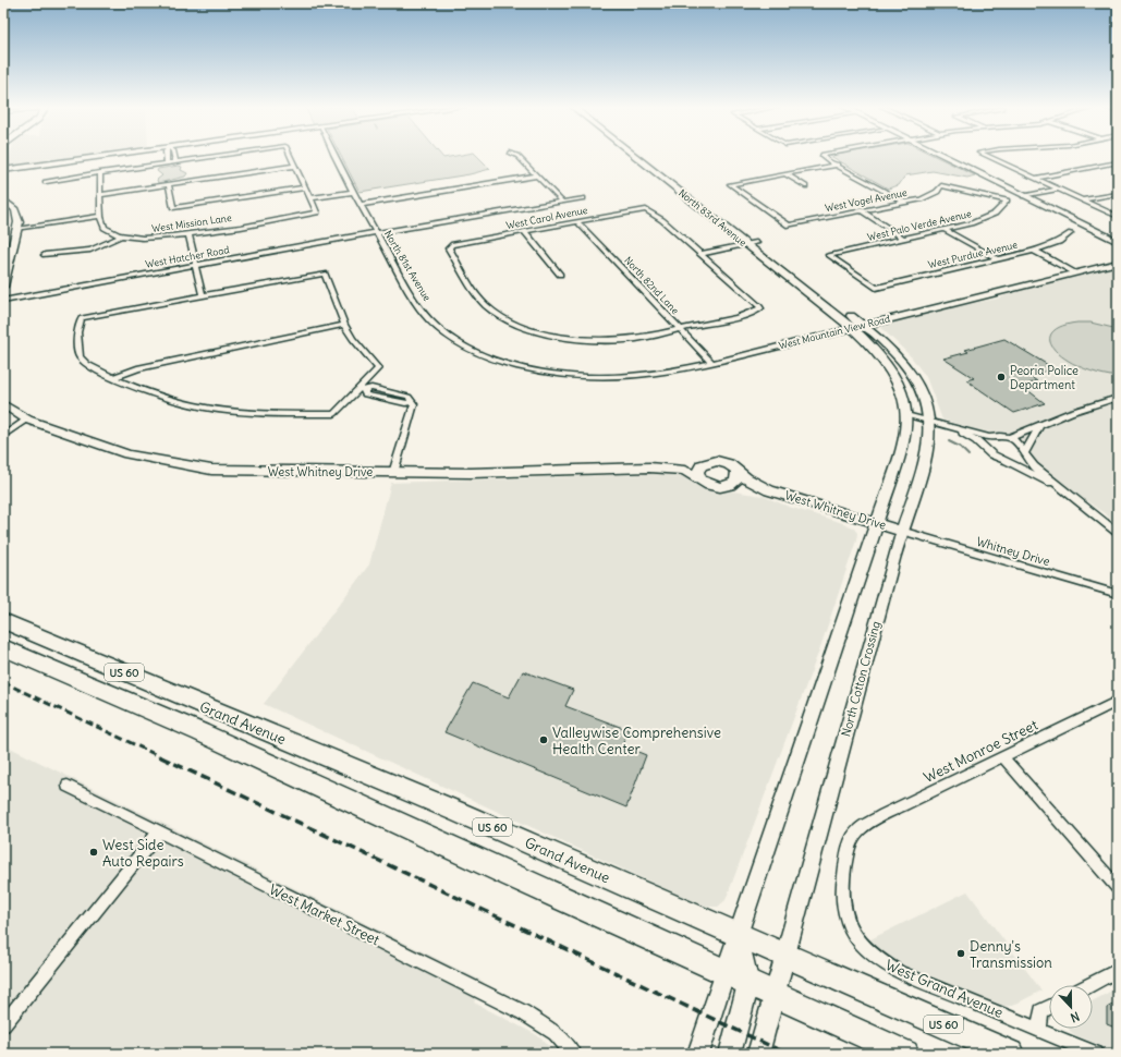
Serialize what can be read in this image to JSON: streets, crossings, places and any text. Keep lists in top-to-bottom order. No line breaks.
{"streets":{"highway":["US 60","Grand Avenue"],"main road":["North 83rd Avenue","West Mountain View Road","West Whitney Drive","North Cotton Crossing"],"street":["West Vogel Avenue","West Carol Avenue","West Mission Lane","West Palo Verde Avenue","West Purdue Avenue","West Hatcher Road","North 81st Avenue","North 82nd Lane","Whitney Drive","West Monroe Street","West Market Street","West Grand Avenue"]},"crossings":[["West Vogel Avenue","West Palo Verde Avenue"],["West Carol Avenue","North 82nd Lane"],["North 83rd Avenue","West Mountain View Road"],["North 83rd Avenue","North Cotton Crossing"],["West Palo Verde Avenue","West Purdue Avenue"],["West Hatcher Road","North 81st Avenue"],["North 81st Avenue","West Mountain View Road"],["North 82nd Lane","West Mountain View Road"],["West Mountain View Road","North Cotton Crossing"],["West Whitney Drive","Whitney Drive"],["West Whitney Drive","North Cotton Crossing"],["Whitney Drive","North Cotton Crossing"],["North Cotton Crossing","Grand Avenue"],["West Monroe Street","West Grand Avenue"]],"places":["Peoria Police Department","Valleywise Comprehensive Health Center","West Side Auto Repairs","Denny's Transmission"],"north":"bottom"}
